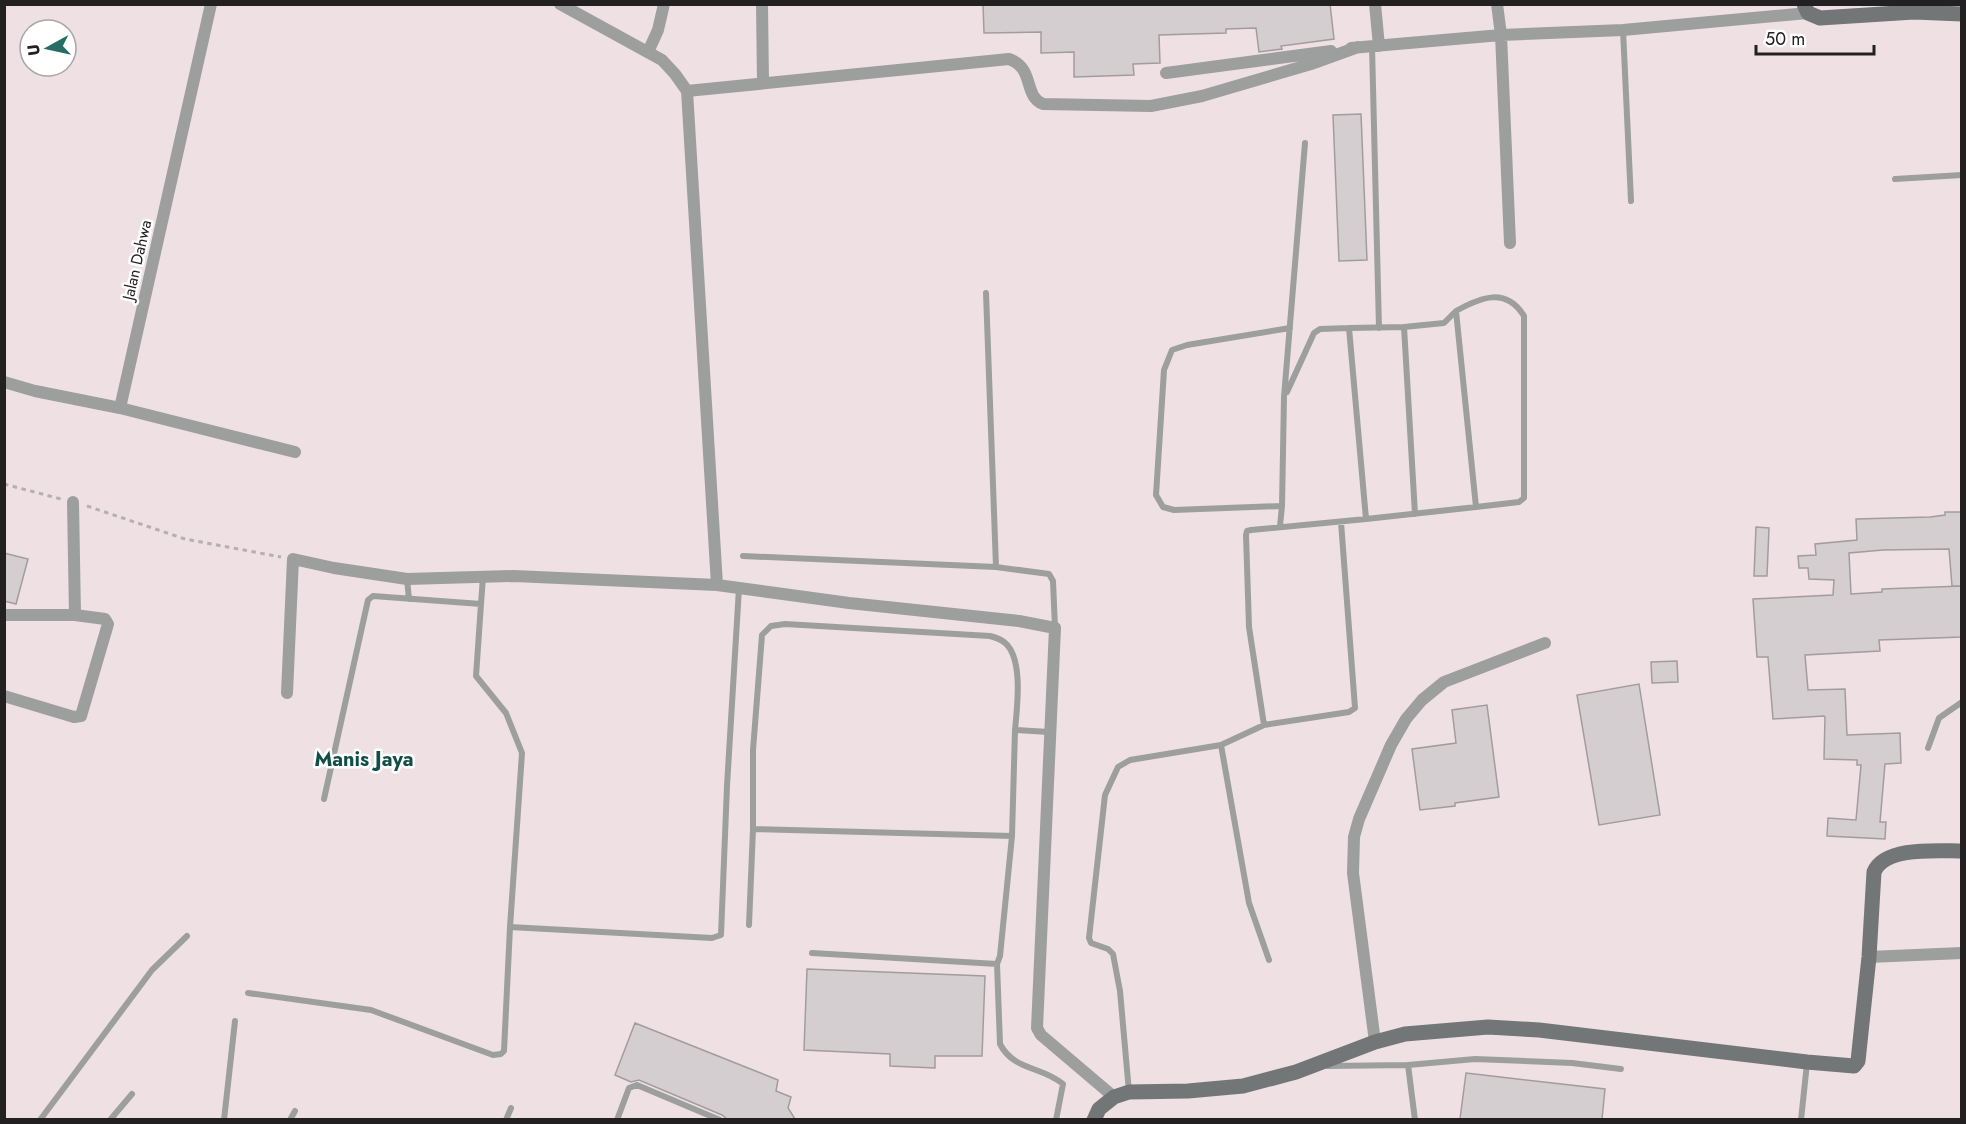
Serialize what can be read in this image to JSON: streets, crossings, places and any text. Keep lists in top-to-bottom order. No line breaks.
{"streets":{"street":["Jalan Dahwa"]},"districts":["Manis Jaya"],"scale_bar":"50 m","north":"left"}
